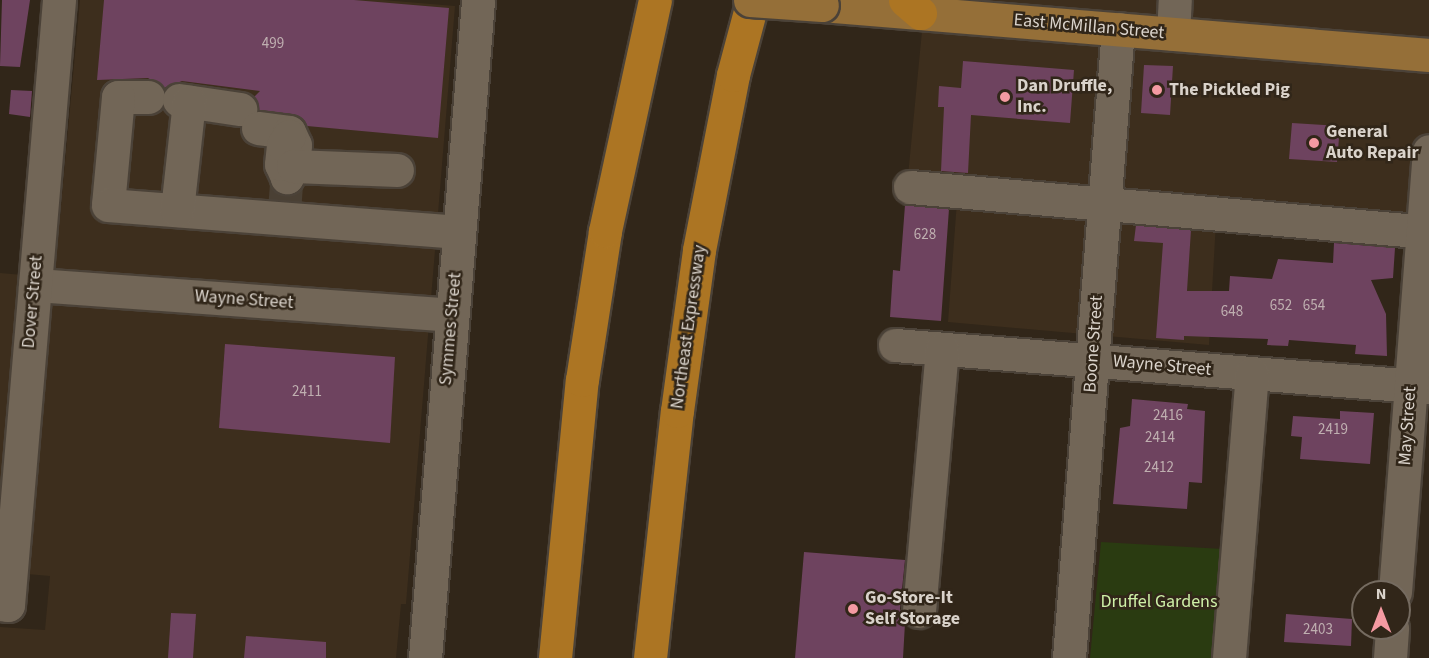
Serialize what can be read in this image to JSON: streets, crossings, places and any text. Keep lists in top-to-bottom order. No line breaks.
{"streets":{"highway":["Northeast Expressway"],"main road":["East McMillan Street"],"street":["Wayne Street","Dover Street","Symmes Street","Boone Street","May Street"]},"crossings":[["East McMillan Street","Northeast Expressway"],["East McMillan Street","Boone Street"],["Wayne Street","Dover Street"],["Wayne Street","Symmes Street"],["Wayne Street","Boone Street"],["Wayne Street","May Street"]],"parks":["Druffel Gardens"],"places":["The Pickled Pig","Dan Druffle, Inc.","General Auto Repair","Go-Store-It Self Storage"],"house_numbers":["499","628","652","654","648","2411","2416","2419","2414","2412","2403"],"north":"top"}
